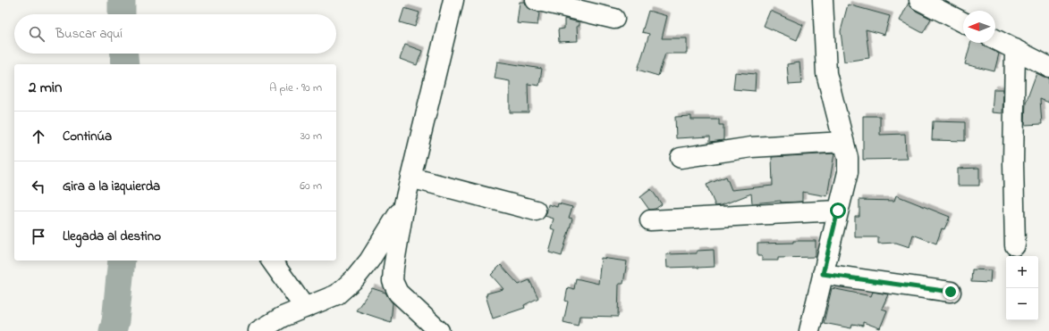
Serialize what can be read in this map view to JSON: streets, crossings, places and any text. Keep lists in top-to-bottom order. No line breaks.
{"north":"left","page":{"search":"Buscar aquí","heading":["2 min","A pie · 90 m"],"list":[["Continúa","30 m"],["Gira a la izquierda","60 m"],"Llegada al destino"],"map_buttons":["+","−"]}}
